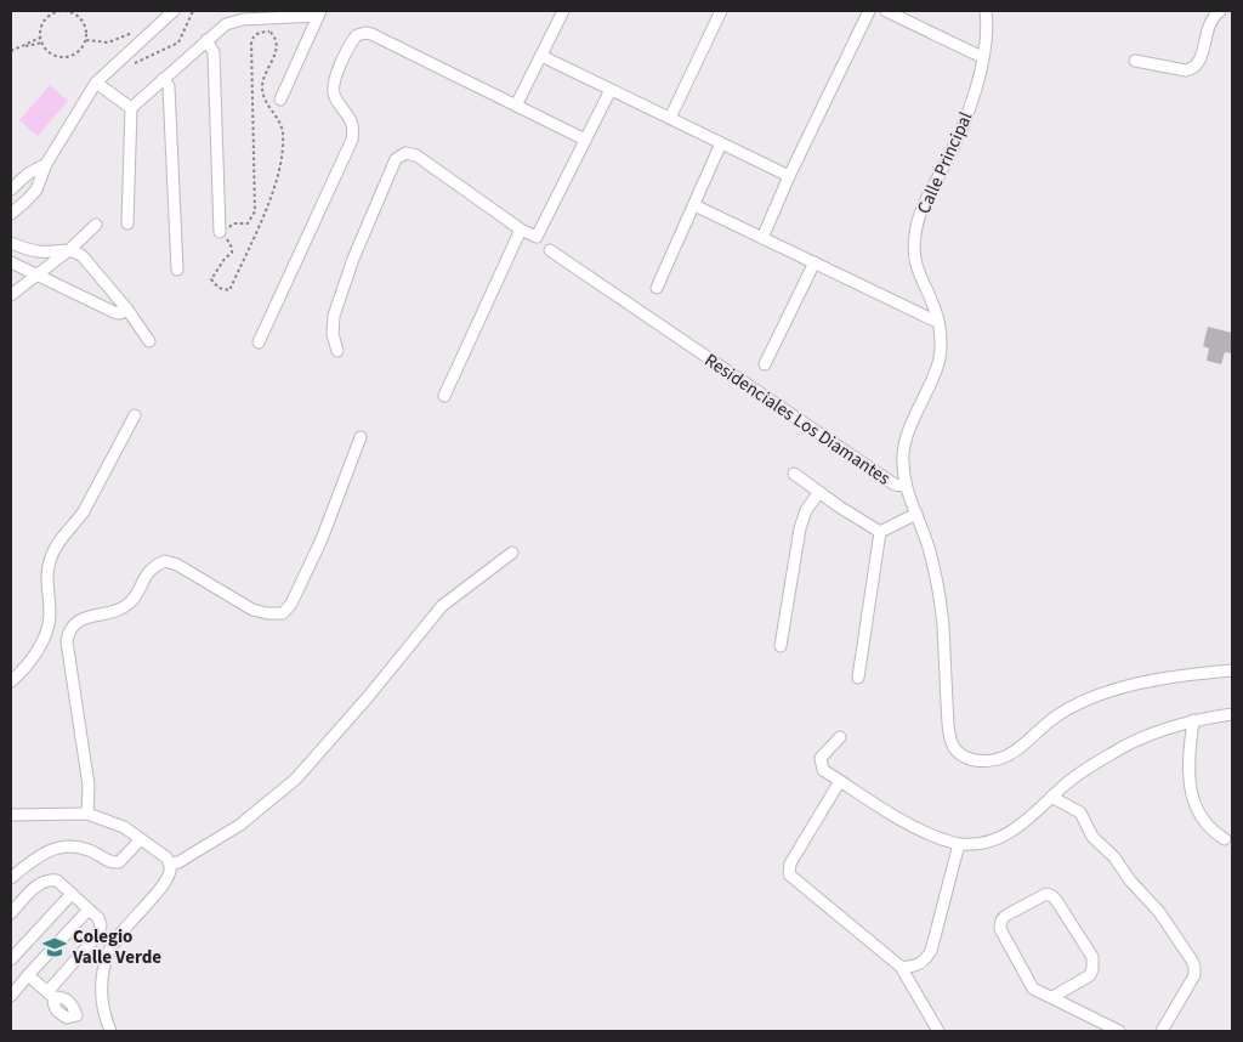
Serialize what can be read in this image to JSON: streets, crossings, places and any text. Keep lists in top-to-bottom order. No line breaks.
{"streets":{"street":["Calle Principal","Residenciales Los Diamantes"]},"crossings":[["Calle Principal","Residenciales Los Diamantes"]],"places":{"school or university":["Colegio Valle Verde"]}}
